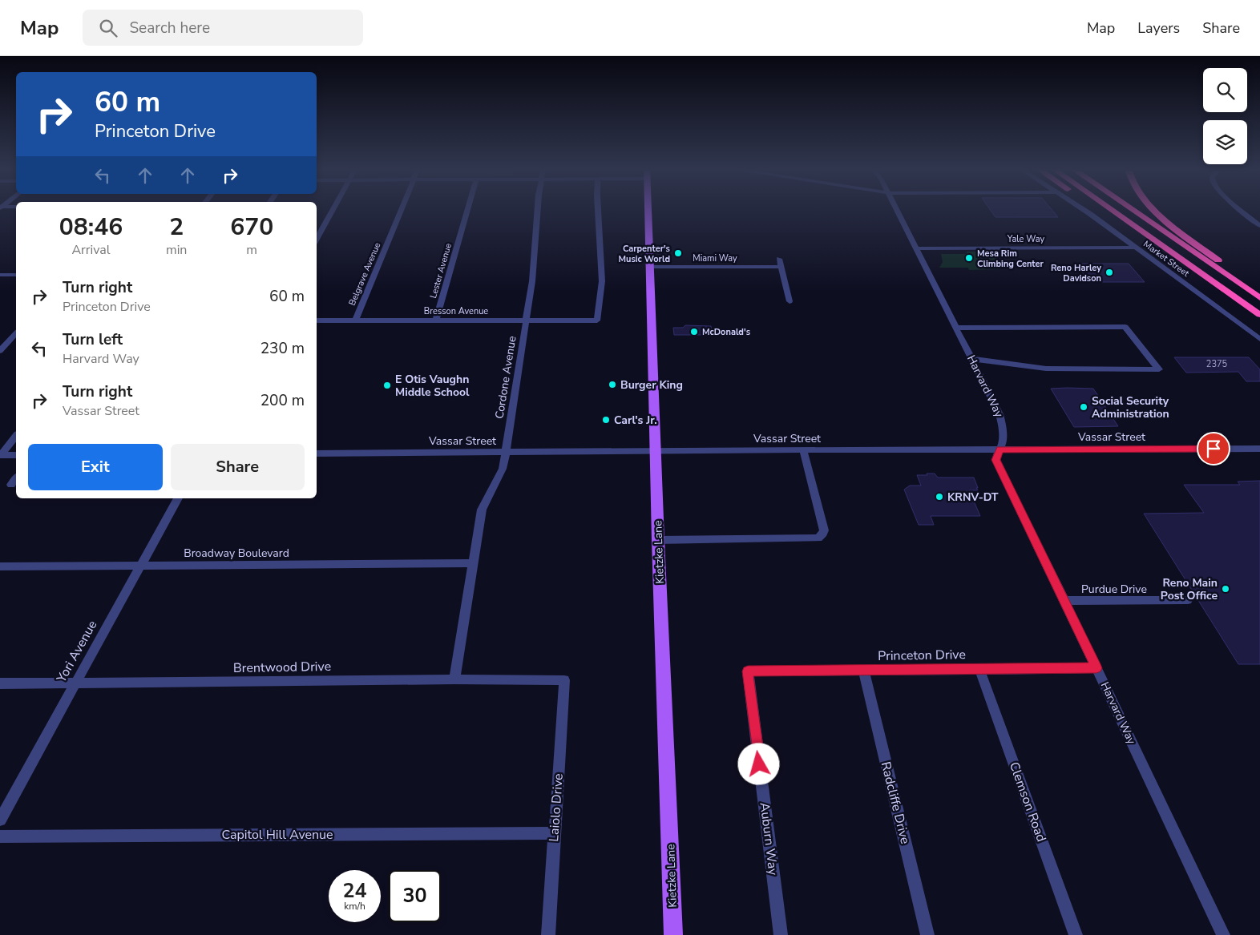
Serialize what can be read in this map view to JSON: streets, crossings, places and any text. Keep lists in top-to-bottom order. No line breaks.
{"streets":{"main road":["Kietzke Lane"],"street":["Yale Way","Miami Way","Market Street","Lester Avenue","Belgrave Avenue","Bresson Avenue","Cordone Avenue","Harvard Way","Vassar Street","Broadway Boulevard","Purdue Drive","Yori Avenue","Princeton Drive","Brentwood Drive","Clemson Road","Radcliffe Drive","Laiolo Drive","Capitol Hill Avenue","Auburn Way"]},"crossings":[["Yale Way","Market Street"],["Yale Way","Harvard Way"],["Miami Way","Kietzke Lane"],["Lester Avenue","Bresson Avenue"],["Belgrave Avenue","Bresson Avenue"],["Bresson Avenue","Cordone Avenue"],["Cordone Avenue","Vassar Street"],["Cordone Avenue","Broadway Boulevard"],["Cordone Avenue","Brentwood Drive"],["Harvard Way","Vassar Street"],["Harvard Way","Purdue Drive"],["Harvard Way","Princeton Drive"],["Vassar Street","Kietzke Lane"],["Broadway Boulevard","Yori Avenue"],["Yori Avenue","Brentwood Drive"],["Princeton Drive","Clemson Road"],["Princeton Drive","Radcliffe Drive"],["Princeton Drive","Auburn Way"],["Brentwood Drive","Laiolo Drive"],["Laiolo Drive","Capitol Hill Avenue"]],"places":["Carpenter's Music World","Mesa Rim Climbing Center","Reno Harley Davidson","McDonald's","Burger King","E Otis Vaughn Middle School","Social Security Administration","Carl's Jr.","KRNV-DT","Reno Main Post Office"],"house_numbers":["2375"],"page":{"header":"Map","search":"Search here","nav":["Map","Layers","Share"],"turn":["60 m","Princeton Drive"],"eta":["08:46","Arrival","2","min","670","m"],"list":[{"name":"Turn right","note":"Princeton Drive","value":"60 m"},{"name":"Turn left","note":"Harvard Way","value":"230 m"},{"name":"Turn right","note":"Vassar Street","value":"200 m"}],"buttons":["Exit","Share"],"speed":"24 km/h","limit":"30"}}
